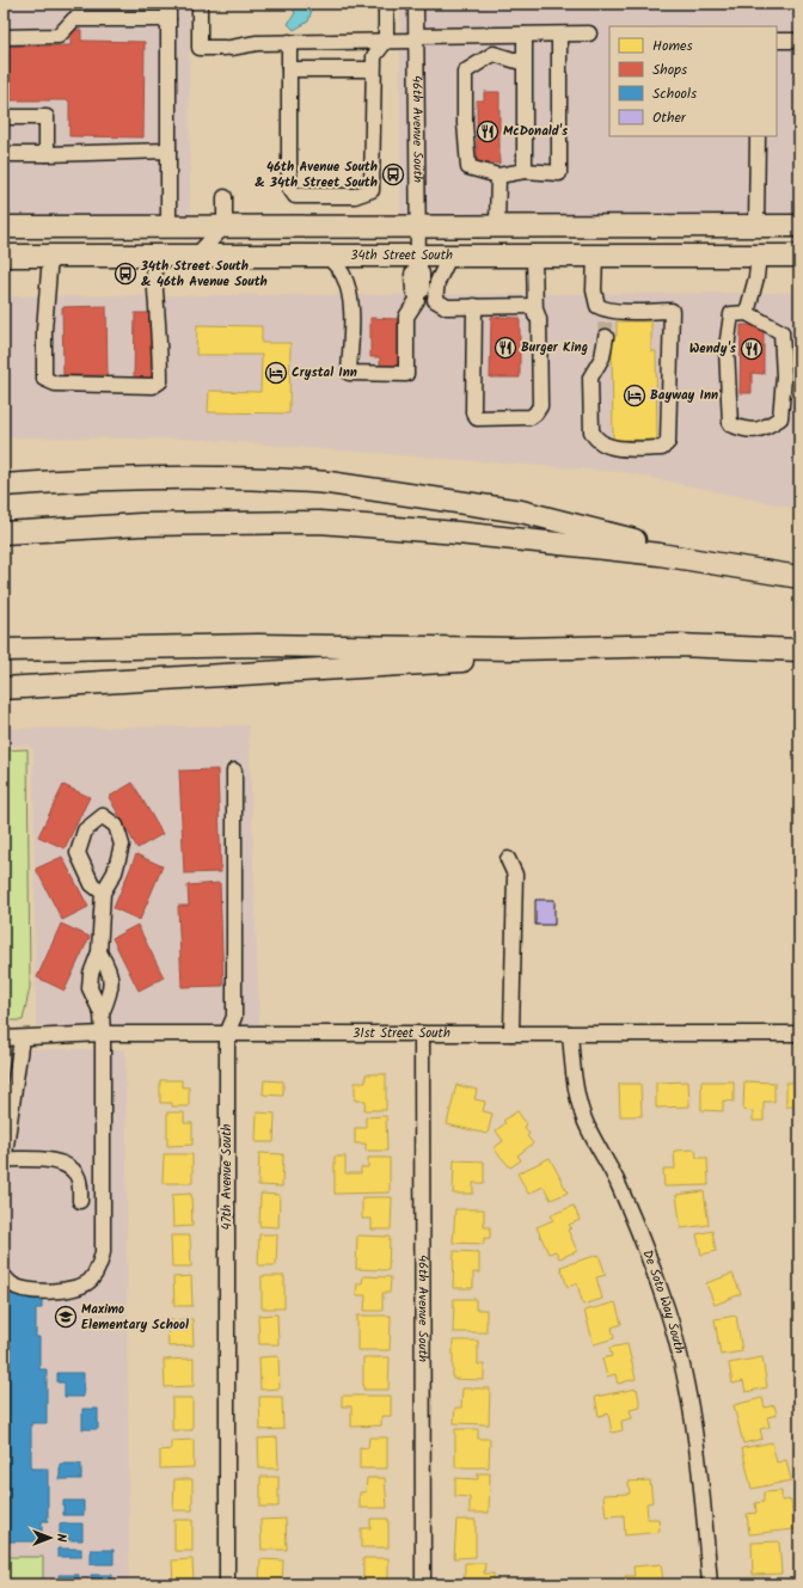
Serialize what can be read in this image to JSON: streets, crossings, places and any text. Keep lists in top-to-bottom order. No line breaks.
{"streets":{"highway":["34th Street South"],"street":["46th Avenue South","31st Street South","47th Avenue South","De Soto Way South"]},"crossings":[["46th Avenue South","34th Street South"],["46th Avenue South","31st Street South"],["31st Street South","47th Avenue South"],["31st Street South","De Soto Way South"]],"places":{"restaurant":["McDonald's","Burger King","Wendy's"],"bus stop":["46th Avenue South & 34th Street South","34th Street South & 46th Avenue South"],"hotel":["Crystal Inn","Bayway Inn"],"school or university":["Maximo Elementary School"]},"legend":["Homes","Shops","Schools","Other"],"north":"right"}
